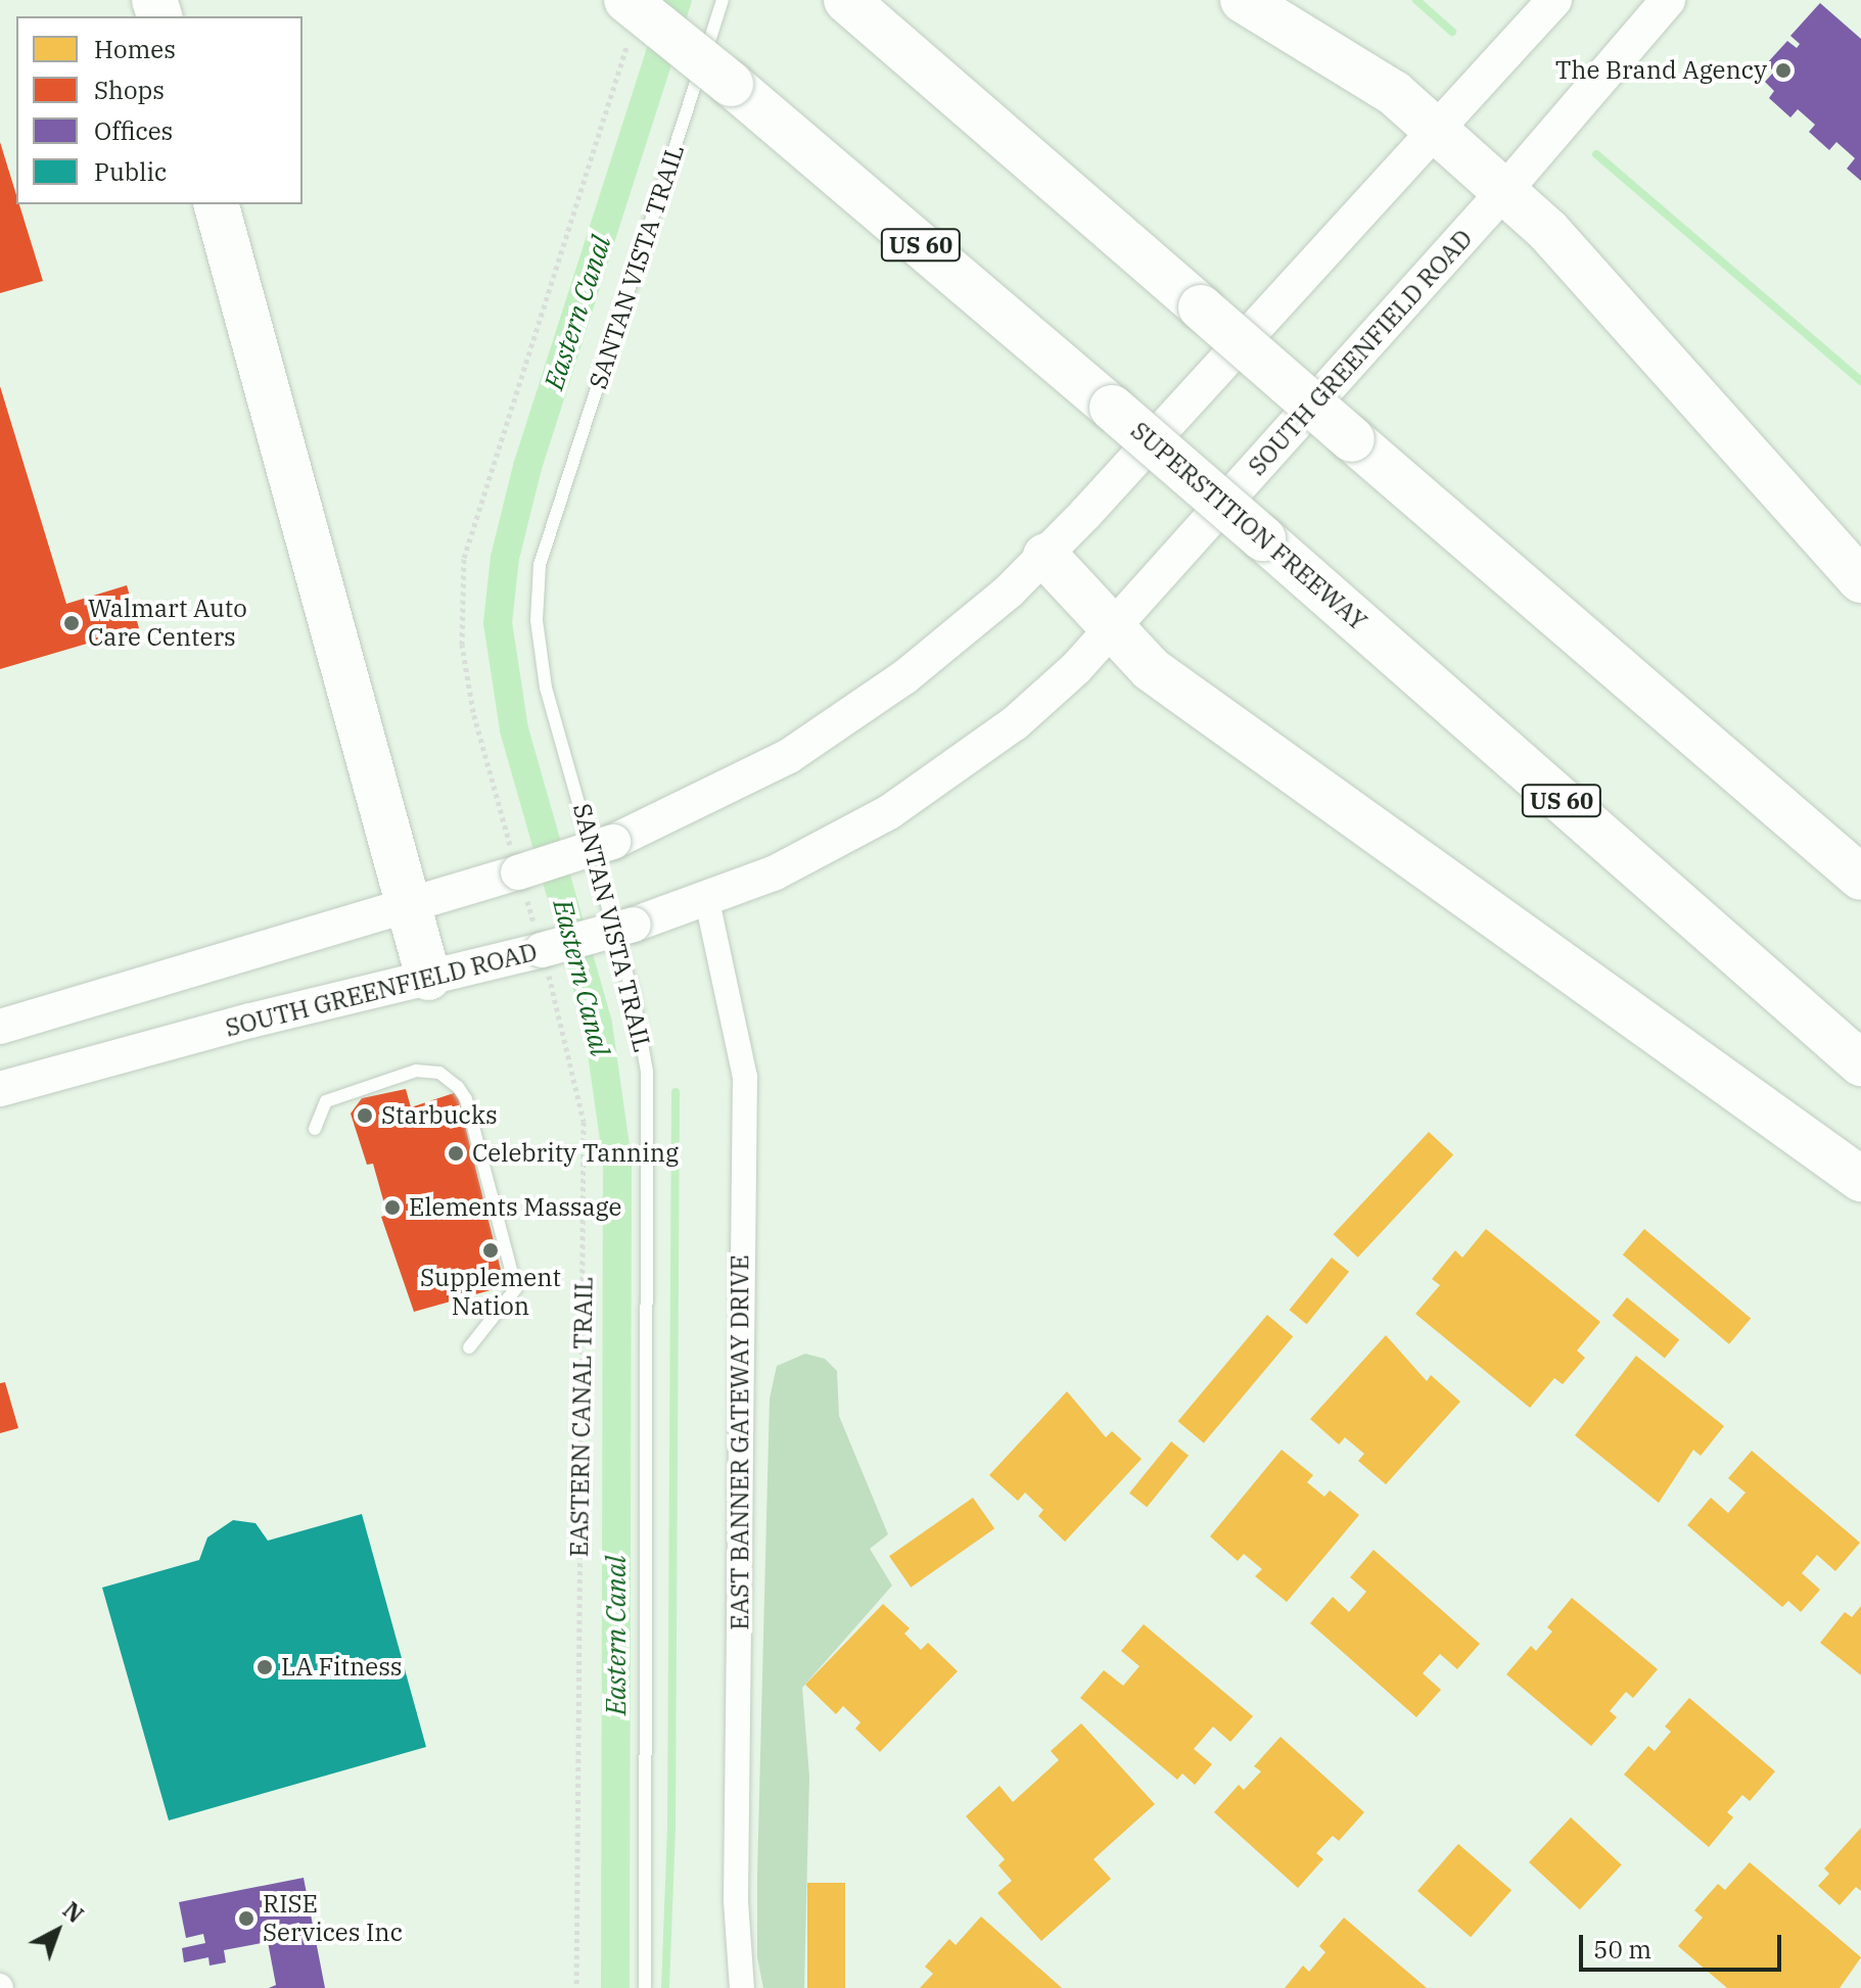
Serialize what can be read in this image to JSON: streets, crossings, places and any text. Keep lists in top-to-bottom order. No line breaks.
{"streets":{"highway":["US 60","SUPERSTITION FREEWAY"],"main road":["SOUTH GREENFIELD ROAD"],"street":["EAST BANNER GATEWAY DRIVE"],"lane":["SANTAN VISTA TRAIL"],"path":["EASTERN CANAL TRAIL"]},"crossings":[["SOUTH GREENFIELD ROAD","EASTERN CANAL TRAIL"],["SOUTH GREENFIELD ROAD","EAST BANNER GATEWAY DRIVE"],["SUPERSTITION FREEWAY","EASTERN CANAL TRAIL"]],"water":["Eastern Canal"],"places":["The Brand Agency","Walmart Auto Care Centers","Starbucks","Celebrity Tanning","Elements Massage","Supplement Nation","LA Fitness","RISE Services Inc"],"legend":["Homes","Shops","Offices","Public"],"scale_bar":"50 m","north":"top right"}
